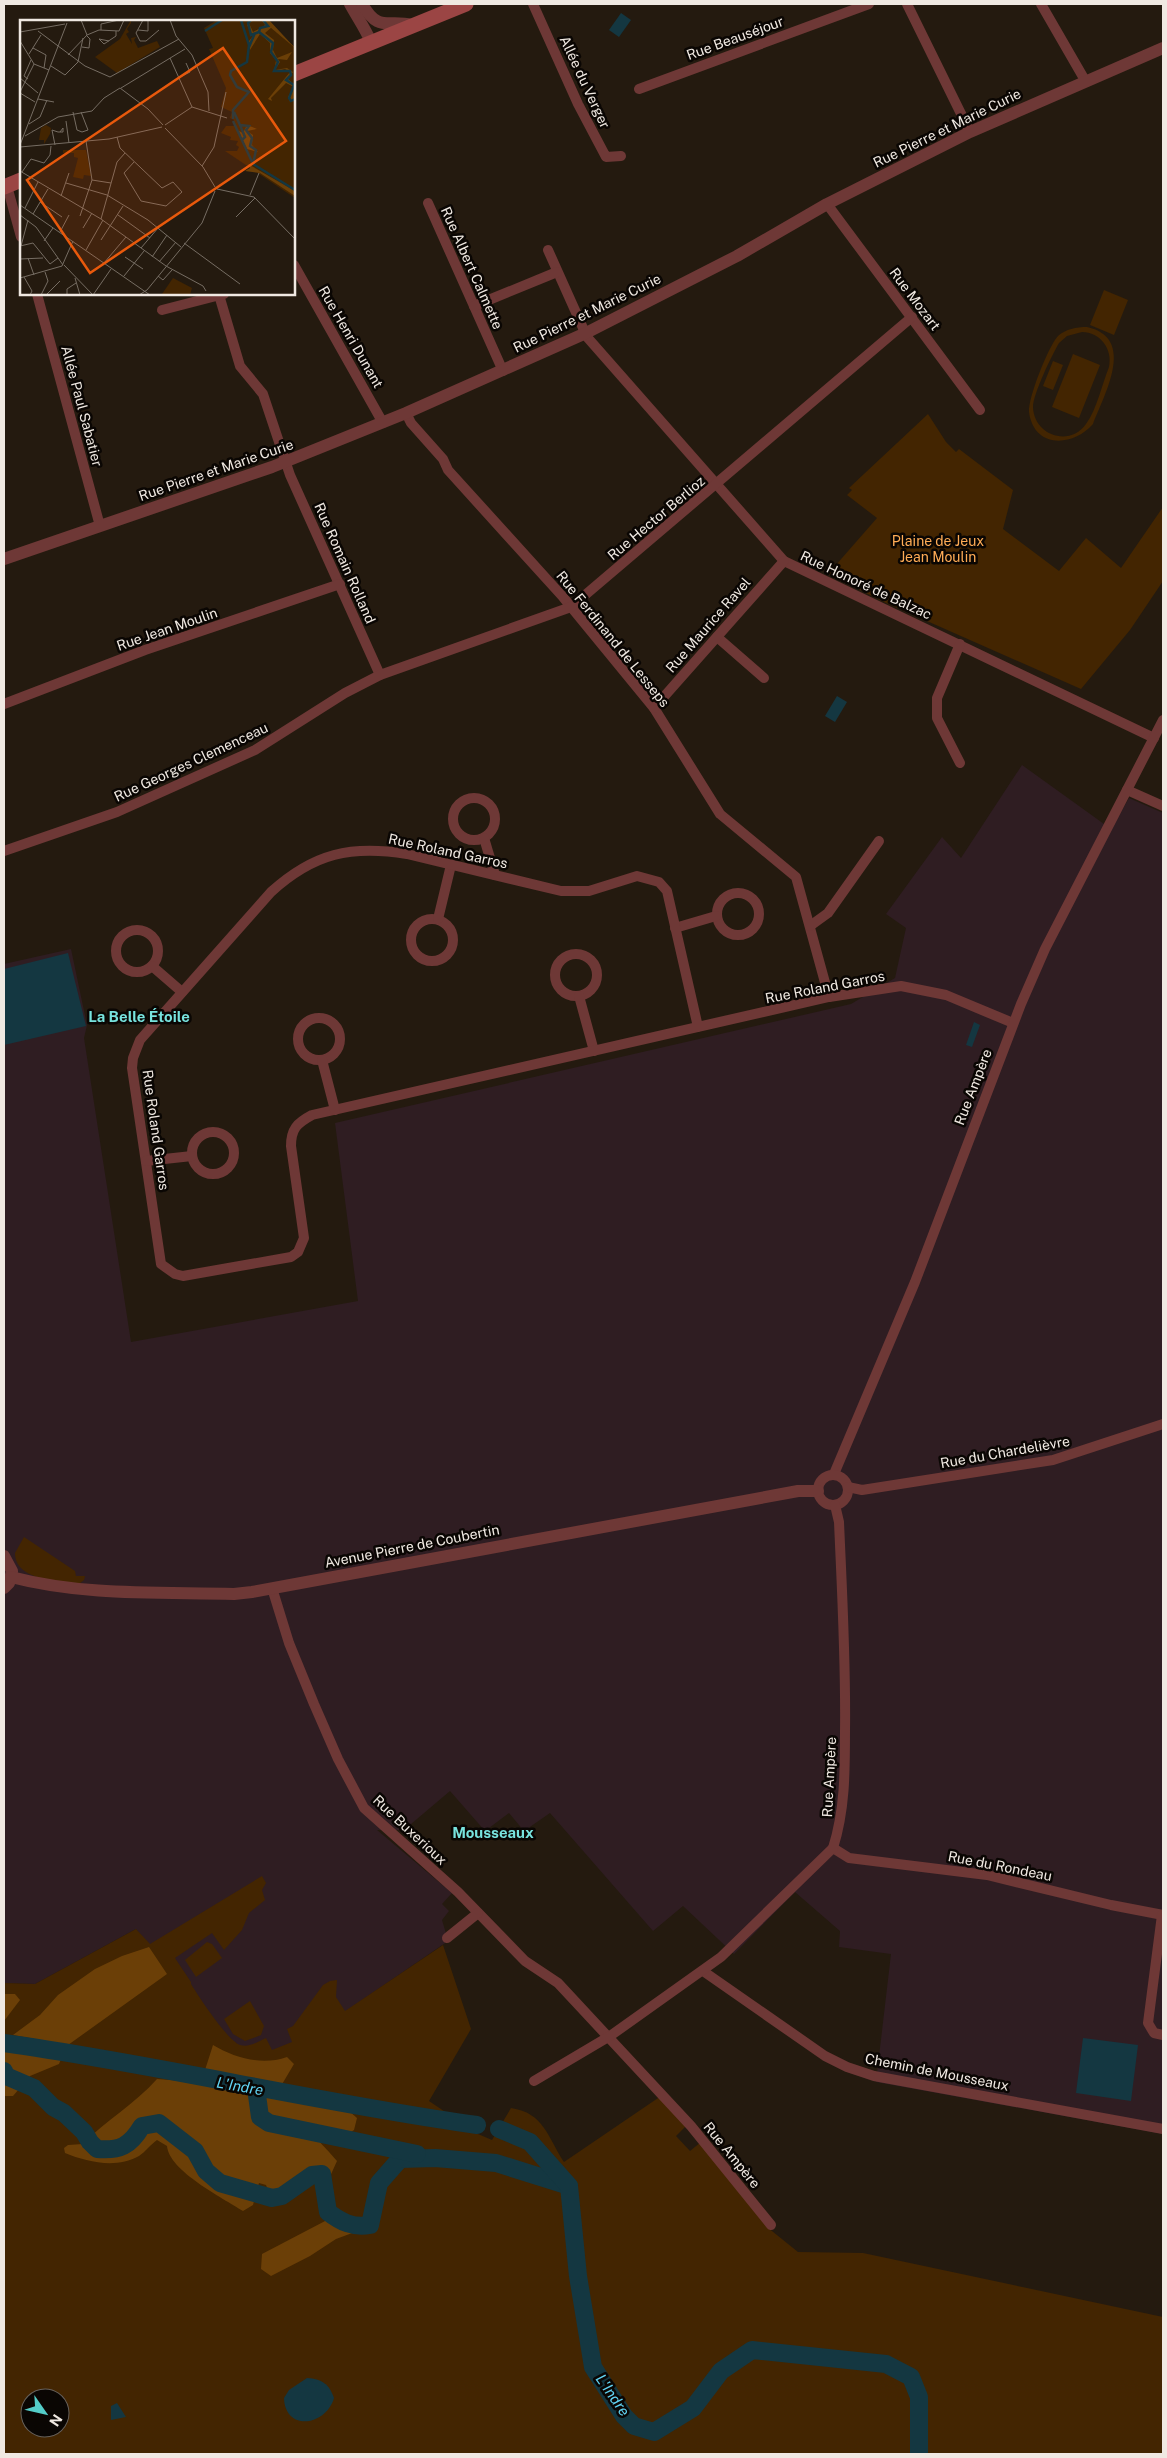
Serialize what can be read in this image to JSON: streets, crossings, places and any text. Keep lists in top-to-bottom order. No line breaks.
{"streets":{"street":["Rue Beauséjour","Allée du Verger","Rue Pierre et Marie Curie","Rue Albert Calmette","Rue Mozart","Rue Henri Dunant","Allée Paul Sabatier","Rue Hector Berlioz","Rue Romain Rolland","Rue Honoré de Balzac","Rue Maurice Ravel","Rue Jean Moulin","Rue Ferdinand de Lesseps","Rue Georges Clemenceau","Rue Roland Garros","Rue Ampère","Rue du Chardelièvre","Avenue Pierre de Coubertin","Rue Buxerioux","Rue du Rondeau","Chemin de Mousseaux"]},"crossings":[["Rue Pierre et Marie Curie","Rue Albert Calmette"],["Rue Pierre et Marie Curie","Rue Mozart"],["Rue Pierre et Marie Curie","Rue Henri Dunant"],["Rue Pierre et Marie Curie","Allée Paul Sabatier"],["Rue Pierre et Marie Curie","Rue Romain Rolland"],["Rue Pierre et Marie Curie","Rue Honoré de Balzac"],["Rue Pierre et Marie Curie","Rue Ferdinand de Lesseps"],["Rue Mozart","Rue Hector Berlioz"],["Rue Hector Berlioz","Rue Romain Rolland"],["Rue Hector Berlioz","Rue Honoré de Balzac"],["Rue Hector Berlioz","Rue Ferdinand de Lesseps"],["Rue Hector Berlioz","Rue Georges Clemenceau"],["Rue Romain Rolland","Rue Jean Moulin"],["Rue Romain Rolland","Rue Georges Clemenceau"],["Rue Honoré de Balzac","Rue Maurice Ravel"],["Rue Honoré de Balzac","Rue Ampère"],["Rue Maurice Ravel","Rue Ferdinand de Lesseps"],["Rue Ferdinand de Lesseps","Rue Roland Garros"],["Rue Roland Garros","Rue Ampère"],["Rue Ampère","Rue du Chardelièvre"],["Rue Ampère","Avenue Pierre de Coubertin"],["Rue Ampère","Rue Buxerioux"],["Rue Ampère","Rue du Rondeau"],["Rue Ampère","Chemin de Mousseaux"],["Rue du Chardelièvre","Avenue Pierre de Coubertin"],["Avenue Pierre de Coubertin","Rue Buxerioux"]],"districts":["La Belle Étoile","Mousseaux"],"water":["L'Indre"],"parks":["Plaine de Jeux Jean Moulin"],"north":"bottom right"}
